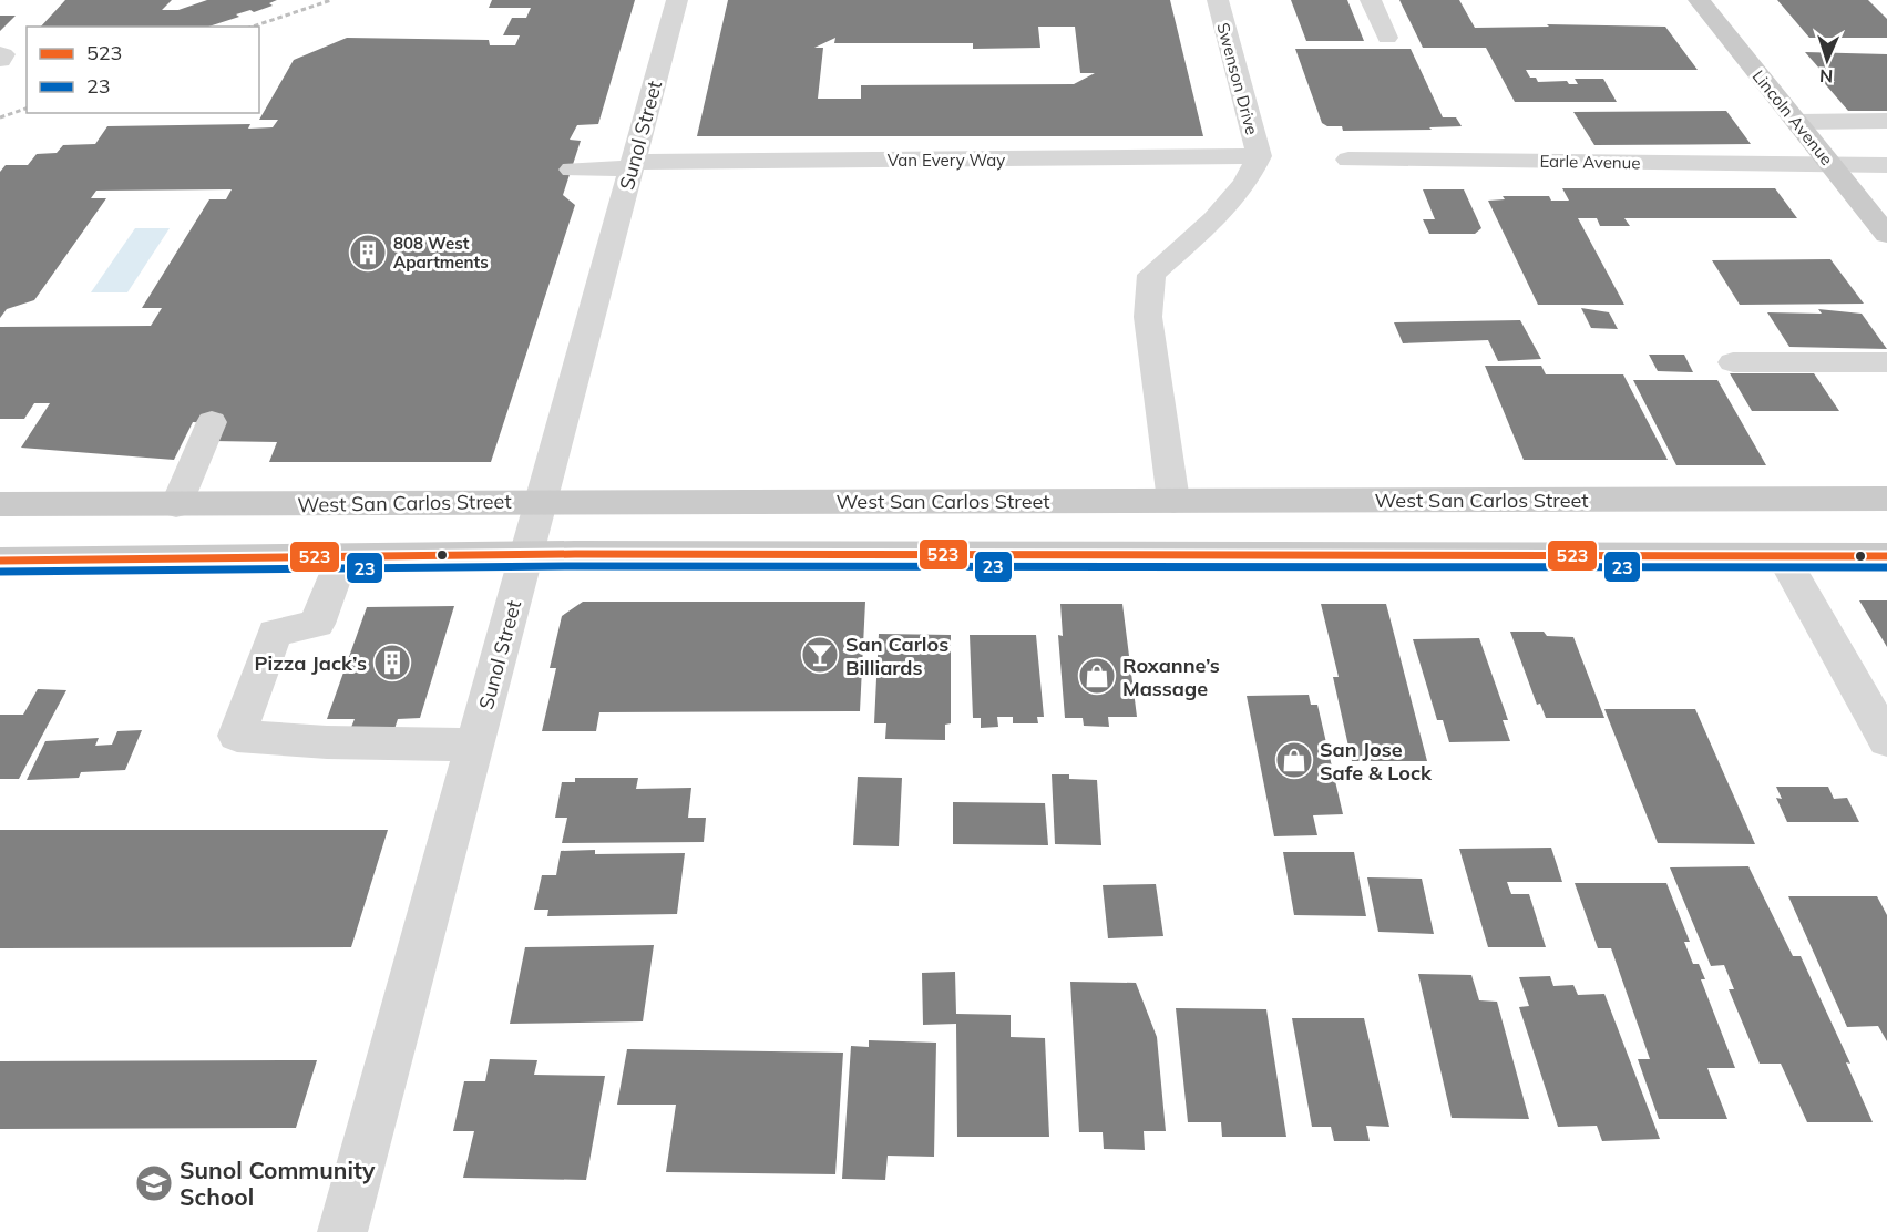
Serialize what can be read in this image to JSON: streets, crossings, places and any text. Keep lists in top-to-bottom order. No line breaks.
{"streets":{"main road":["Lincoln Avenue","West San Carlos Street"],"street":["Swenson Drive","Sunol Street","Van Every Way","Earle Avenue"]},"crossings":[["Swenson Drive","Van Every Way"],["Lincoln Avenue","Earle Avenue"],["Sunol Street","Van Every Way"],["Sunol Street","West San Carlos Street"]],"places":{"building":["808 West Apartments","Pizza Jack’s"],"bar":["San Carlos Billiards"],"shop":["Roxanne’s Massage","San Jose Safe & Lock"],"school or university":["Sunol Community School"]},"lines":["transit line 523","transit line 23"],"legend":["523","23"],"north":"bottom"}
